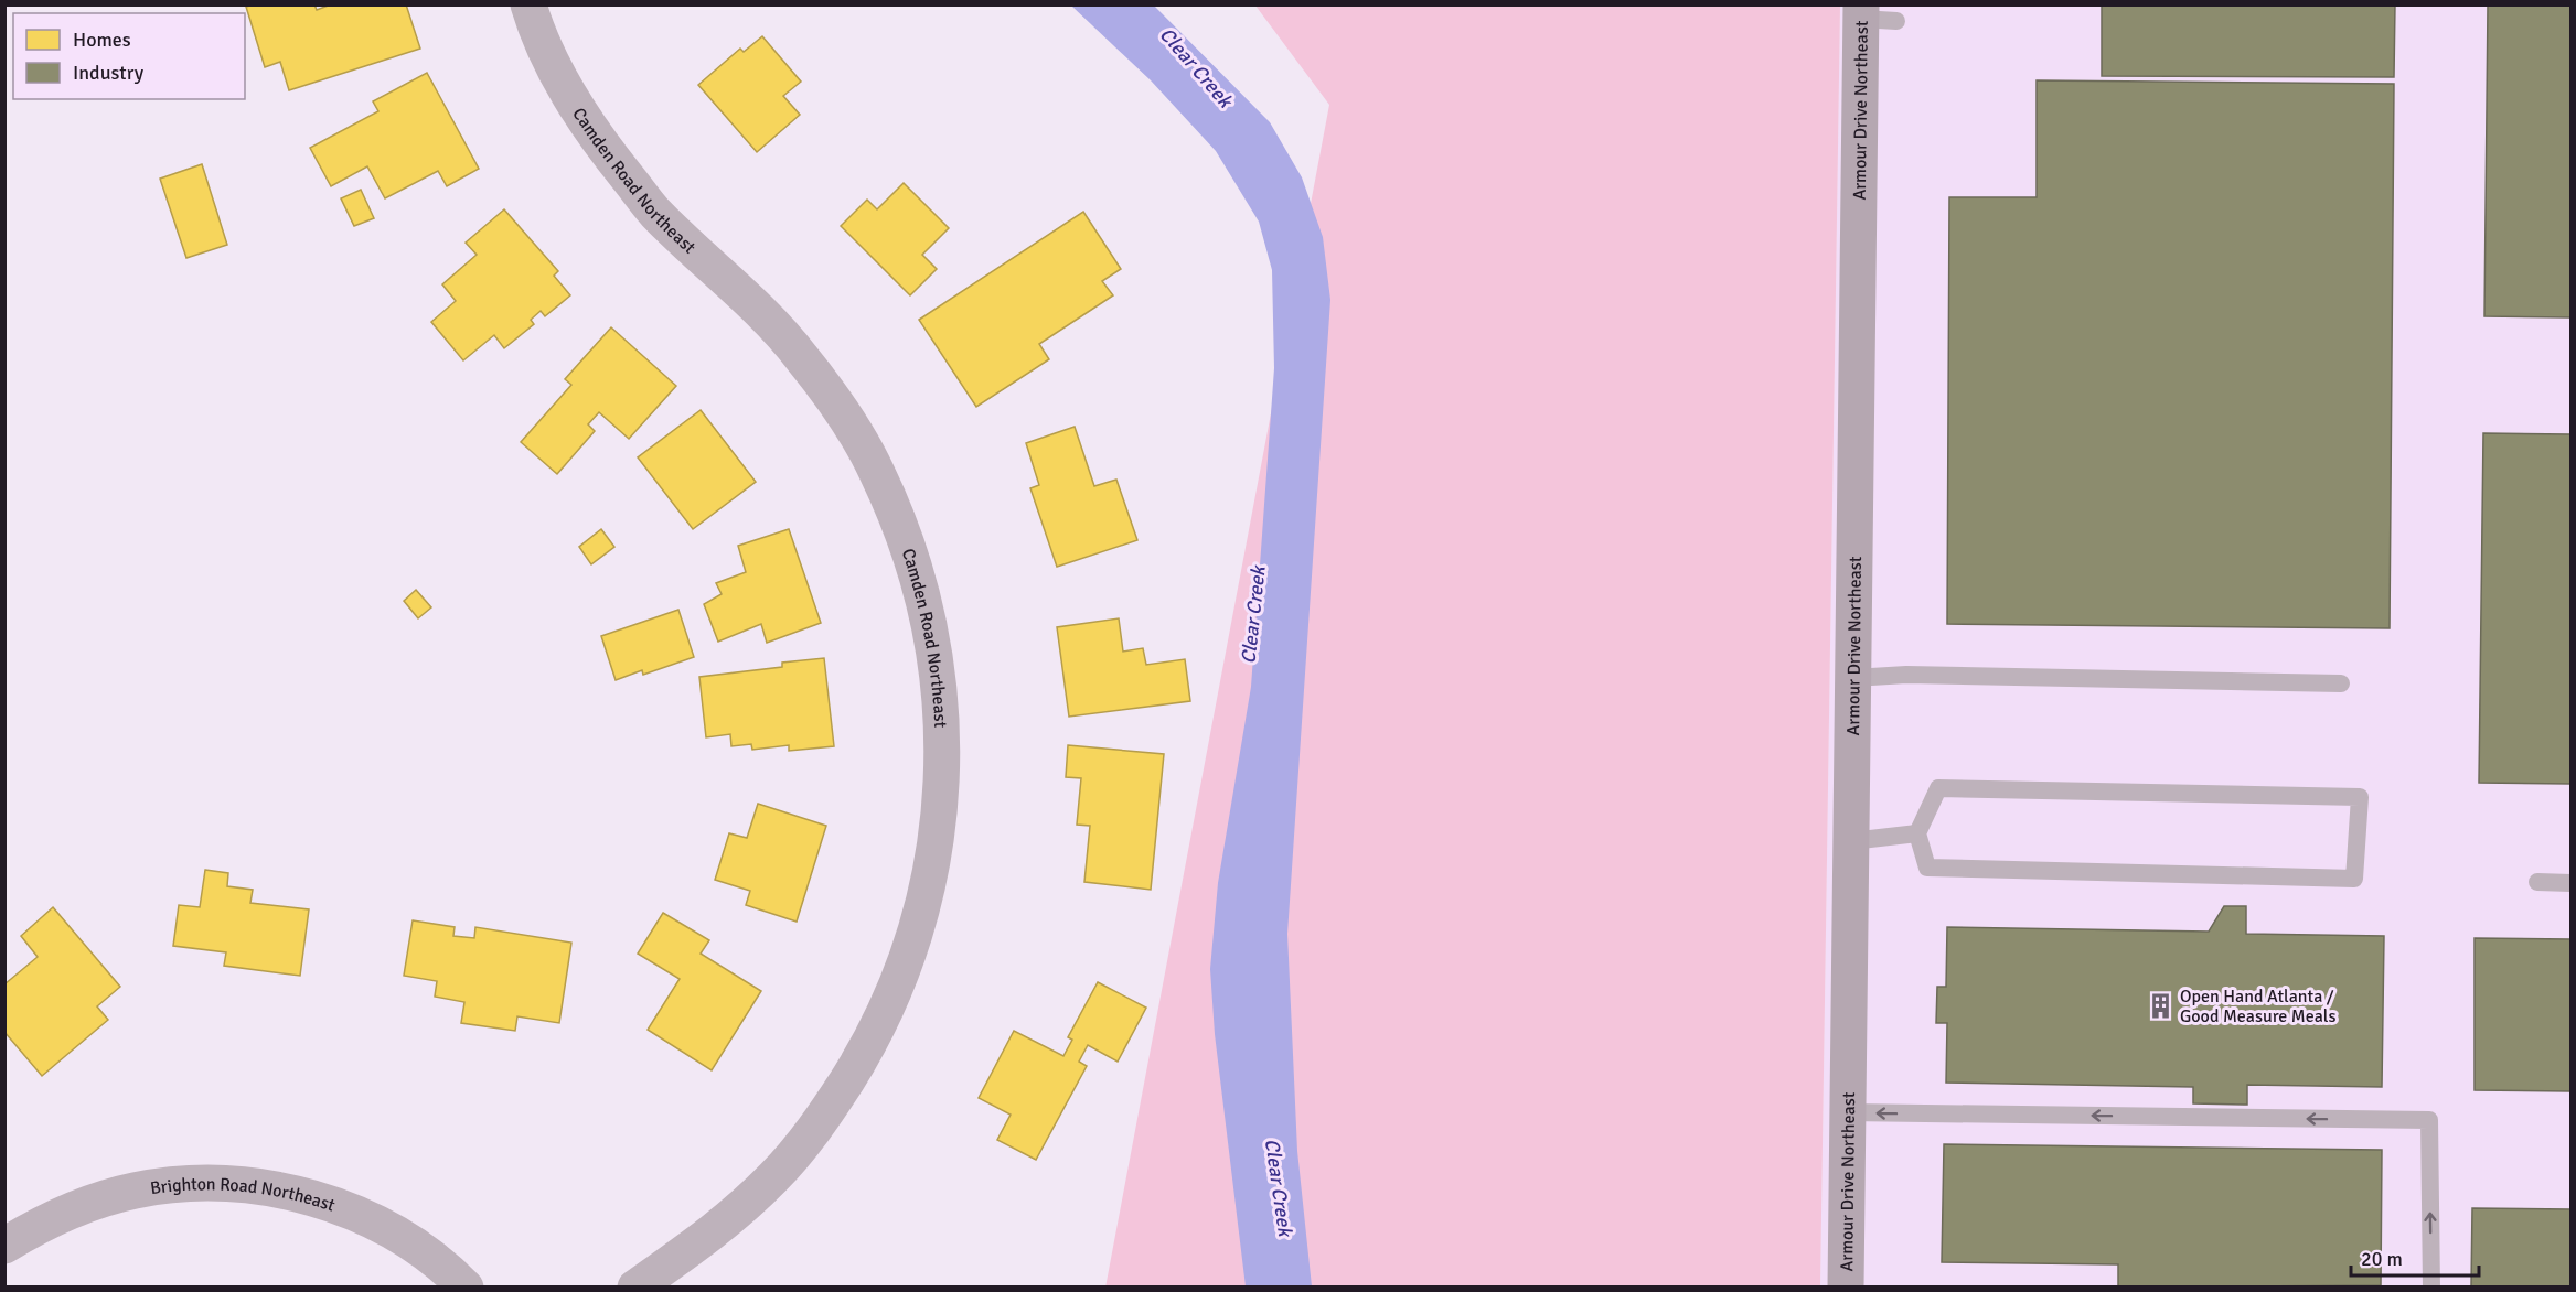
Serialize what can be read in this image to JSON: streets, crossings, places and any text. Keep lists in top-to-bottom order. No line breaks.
{"streets":{"street":["Armour Drive Northeast","Camden Road Northeast","Brighton Road Northeast"]},"water":["Clear Creek"],"places":{"building":["Open Hand Atlanta / Good Measure Meals"]},"legend":["Homes","Industry"],"scale_bar":"20 m"}
